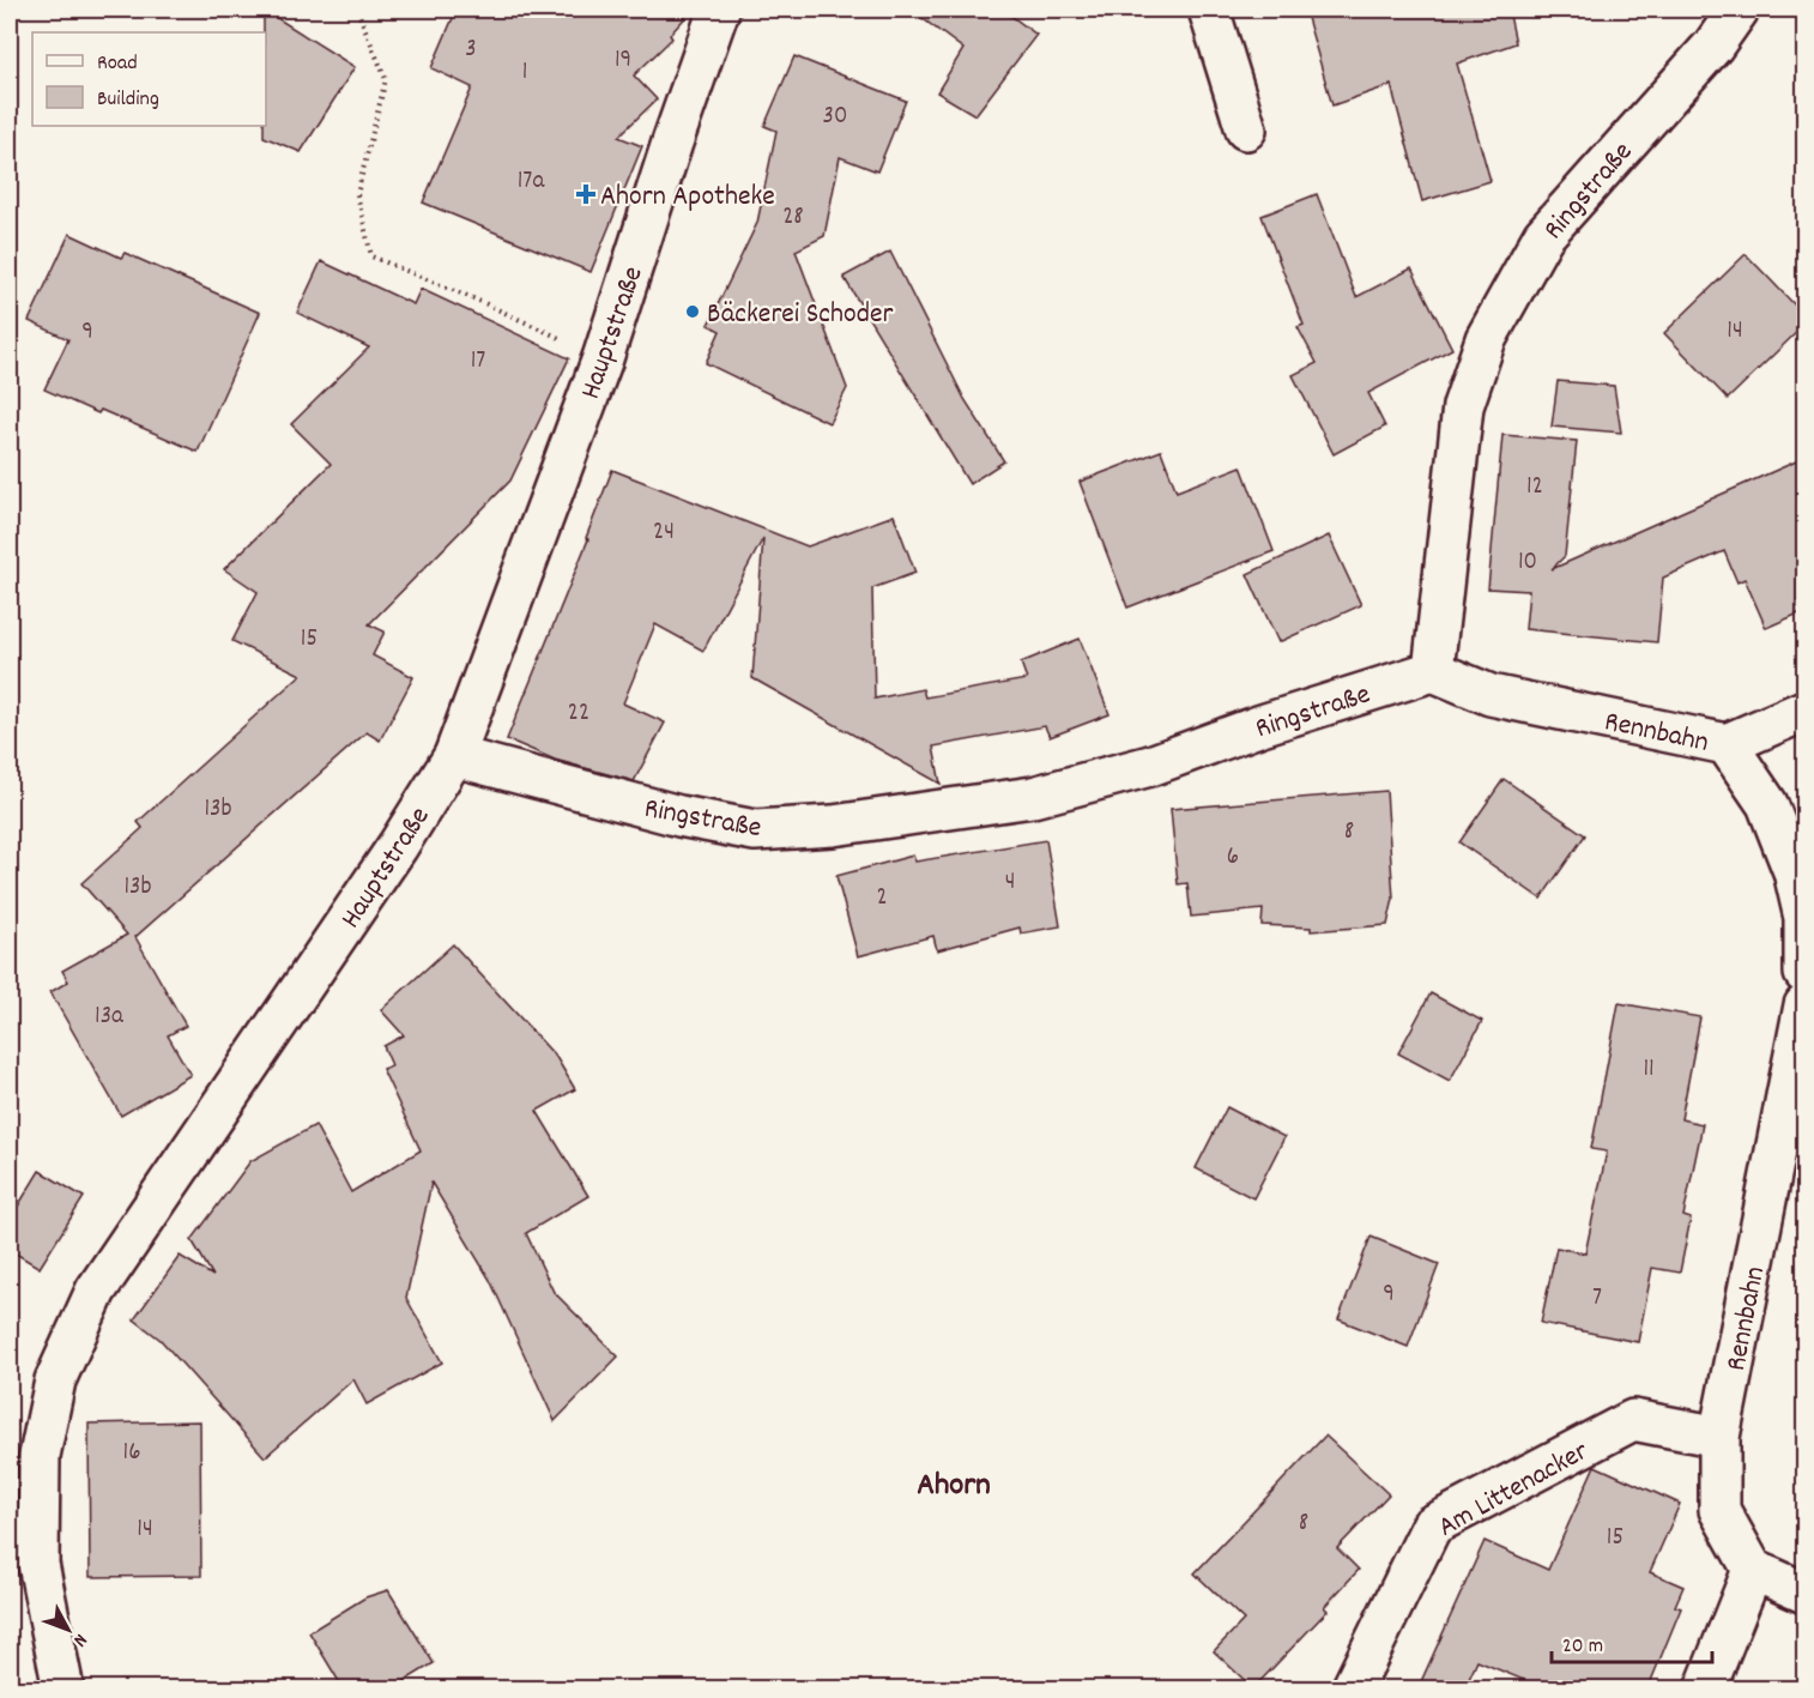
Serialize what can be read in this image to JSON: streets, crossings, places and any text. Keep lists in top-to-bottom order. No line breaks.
{"streets":{"street":["Ringstraße","Hauptstraße","Rennbahn","Am Littenacker"]},"crossings":[["Ringstraße","Hauptstraße"],["Ringstraße","Rennbahn"],["Rennbahn","Am Littenacker"]],"districts":["Ahorn"],"places":{"health":["Ahorn Apotheke"],"other":["Bäckerei Schoder"]},"house_numbers":["3","19","1","30","17a","28","14","9","17","12","24","10","15","22","13b","8","6","4","13b","2","13a","11","9","7","16","8","14","15"],"legend":["Road","Building"],"scale_bar":"20 m","north":"bottom right"}
